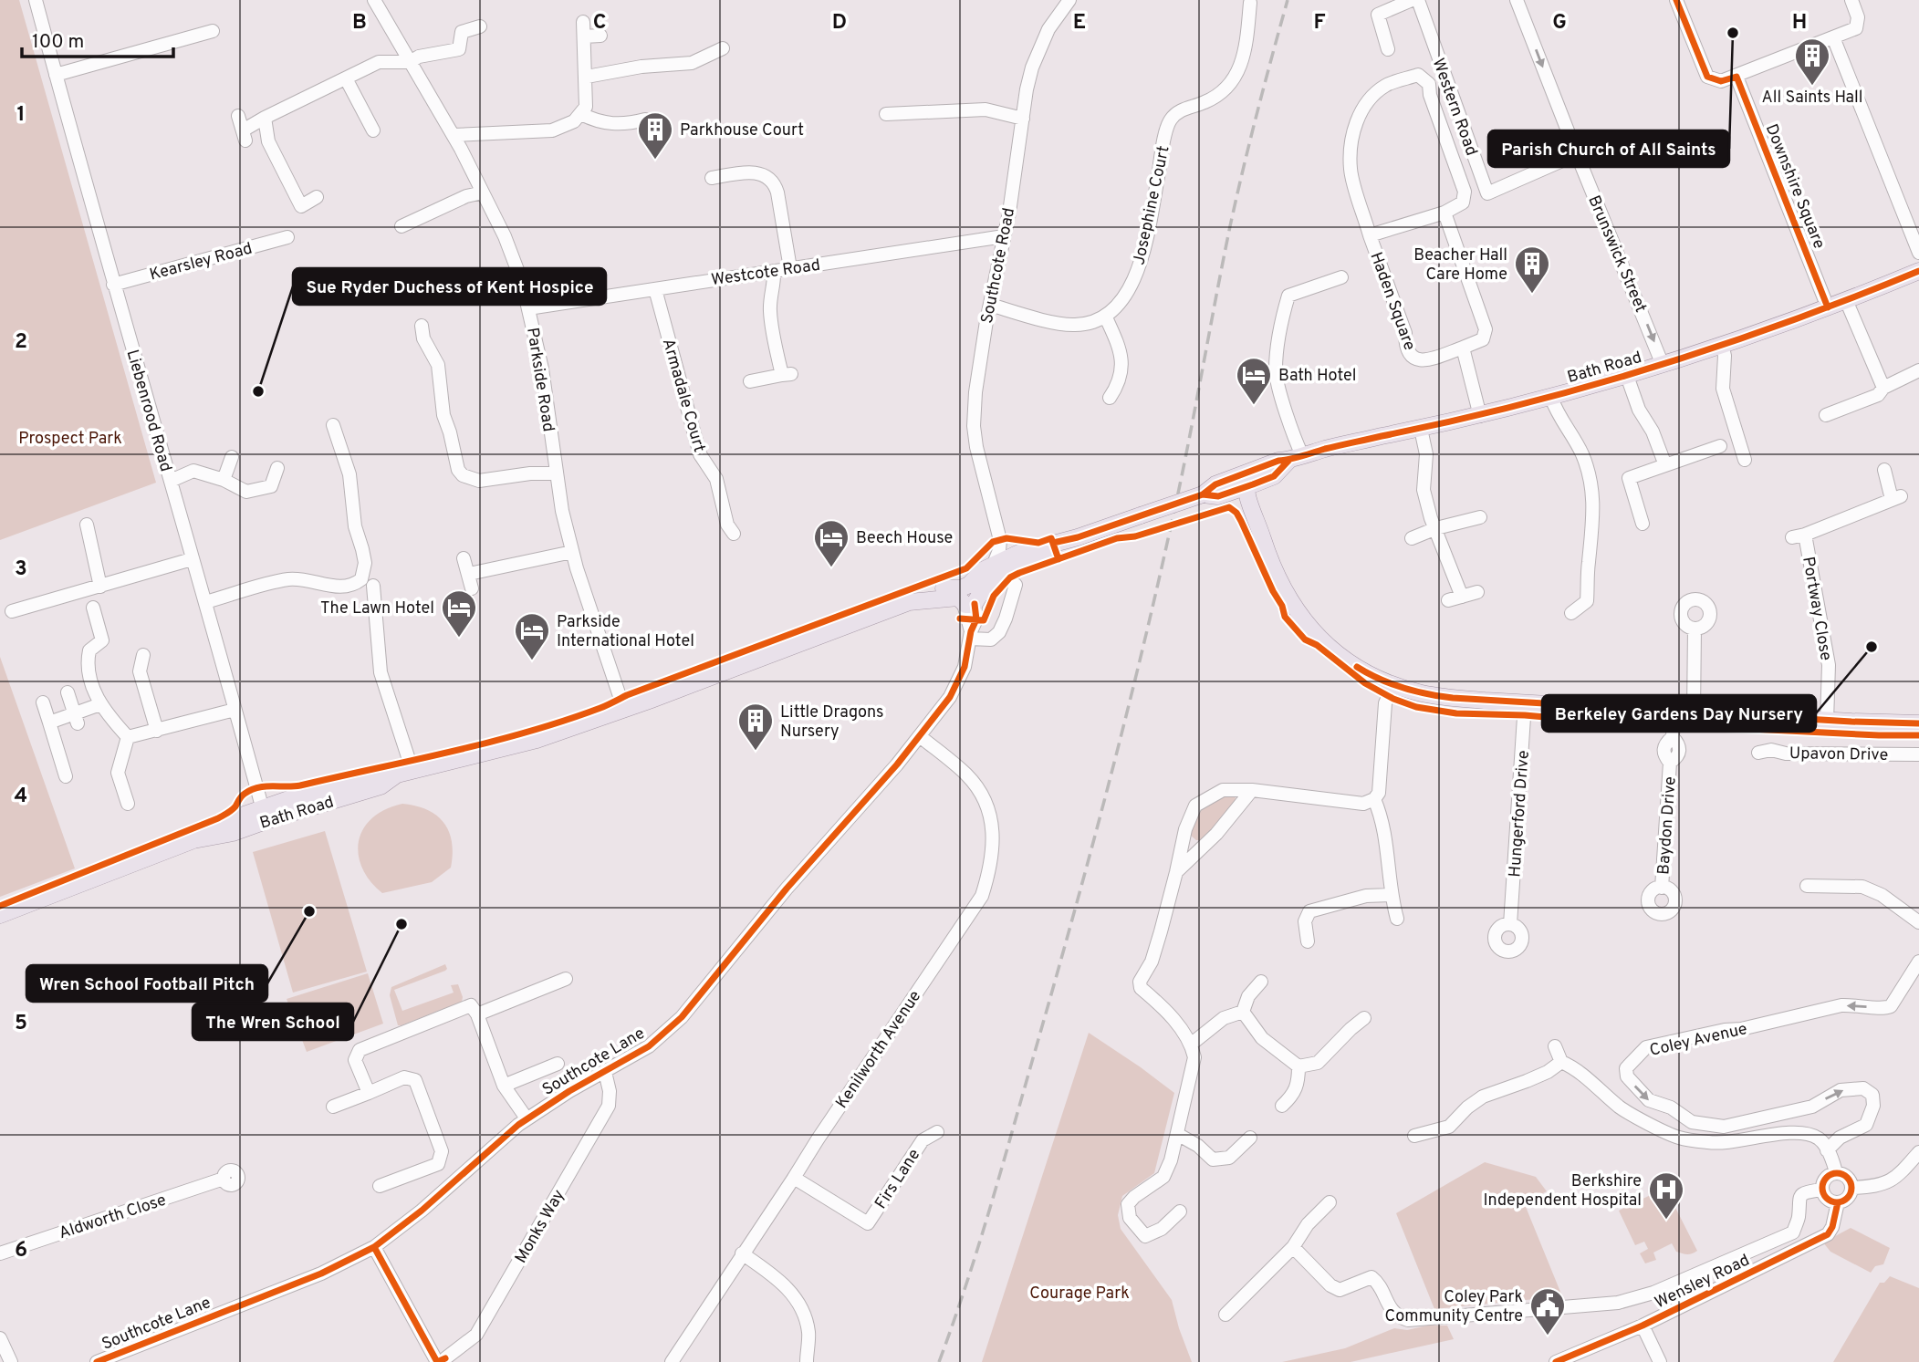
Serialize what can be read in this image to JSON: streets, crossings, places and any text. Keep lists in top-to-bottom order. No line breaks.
{"streets":{"main road":["Bath Road"],"street":["Western Road","Downshire Square","Josephine Court","Brunswick Street","Kearsley Road","Southcote Road","Westcote Road","Haden Square","Parkside Road","Armadale Court","Liebenrood Road","Portway Close","Upavon Drive","Hungerford Drive","Baydon Drive","Coley Avenue","Kenilworth Avenue","Southcote Lane","Firs Lane","Aldworth Close","Monks Way","Wensley Road"]},"crossings":[["Western Road","Brunswick Street"],["Downshire Square","Bath Road"],["Brunswick Street","Bath Road"],["Kearsley Road","Liebenrood Road"],["Southcote Road","Westcote Road"],["Southcote Road","Bath Road"],["Westcote Road","Parkside Road"],["Westcote Road","Armadale Court"],["Bath Road","Parkside Road"],["Bath Road","Liebenrood Road"],["Bath Road","Southcote Lane"],["Kenilworth Avenue","Southcote Lane"],["Kenilworth Avenue","Firs Lane"],["Southcote Lane","Monks Way"]],"one_way":["Brunswick Street"],"parks":["Prospect Park","Courage Park"],"places":{"other":["Parish Church of All Saints","Sue Ryder Duchess of Kent Hospice","Berkeley Gardens Day Nursery","Wren School Football Pitch","The Wren School"],"building":["All Saints Hall","Parkhouse Court","Beacher Hall Care Home","Little Dragons Nursery"],"hotel":["Bath Hotel","Beech House","The Lawn Hotel","Parkside International Hotel"],"hospital":["Berkshire Independent Hospital"],"public building":["Coley Park Community Centre"]},"scale_bar":"100 m","grid":{"columns":["B","C","D","E","F","G","H"],"rows":["1","2","3","4","5","6"]}}
